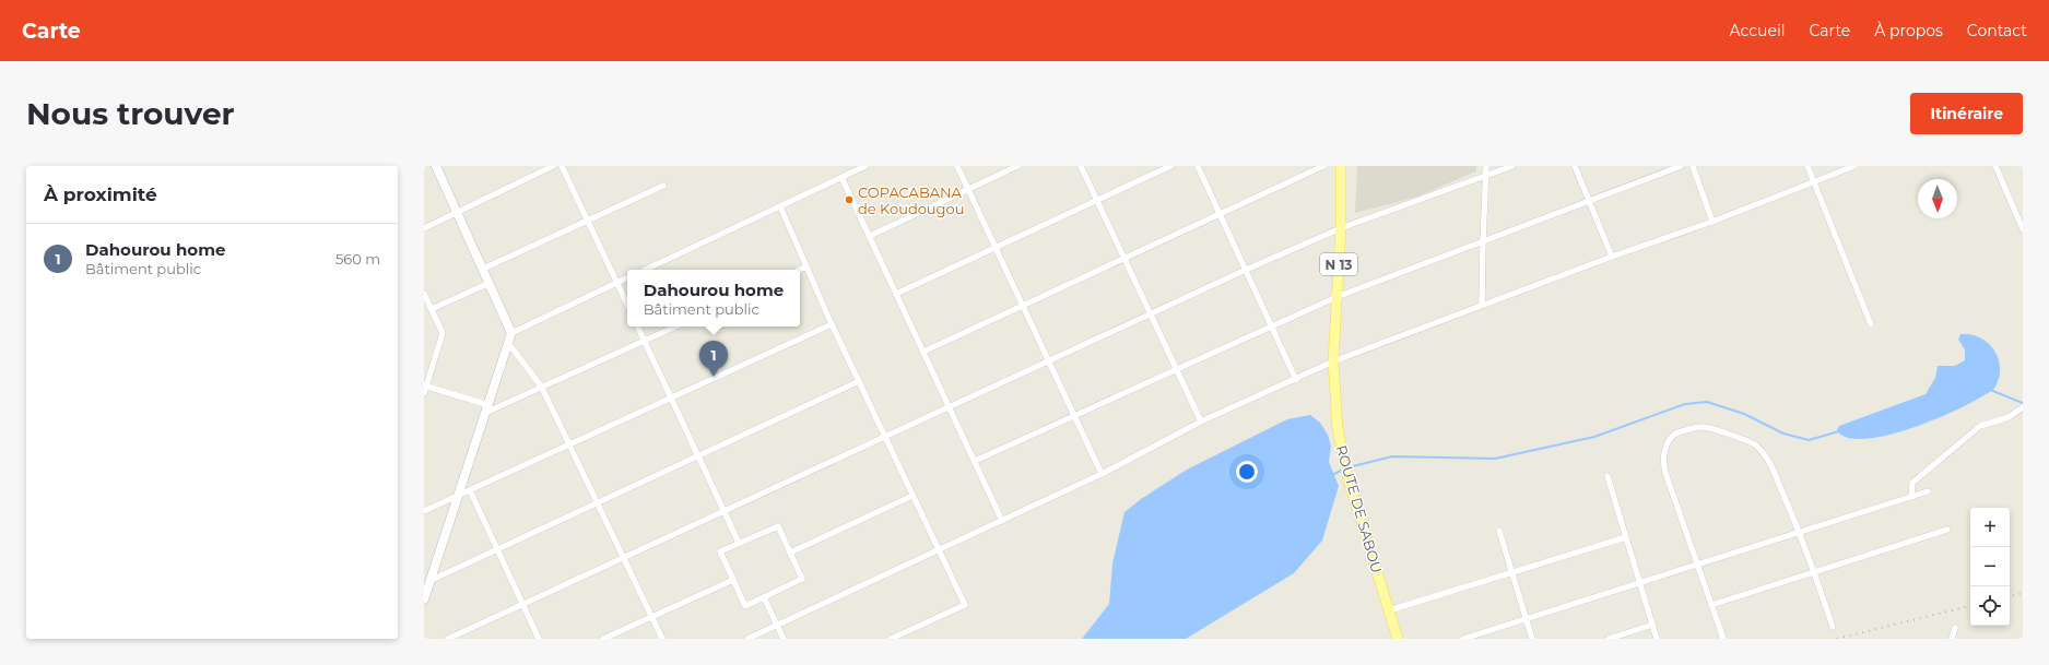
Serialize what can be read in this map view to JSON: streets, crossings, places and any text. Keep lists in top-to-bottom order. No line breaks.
{"streets":{"main road":["N 13","ROUTE DE SABOU"]},"places":["COPACABANA de Koudougou"],"north":"bottom","page":{"header":"Carte","nav":["Accueil","Carte","À propos","Contact"],"buttons":"Itinéraire","title":"Nous trouver","heading":"À proximité","list":[{"mark":"1","name":"Dahourou home","note":"Bâtiment public","value":"560 m"}],"popup":["Dahourou home","Bâtiment public"],"pins":"1","map_buttons":["+","−"]}}
